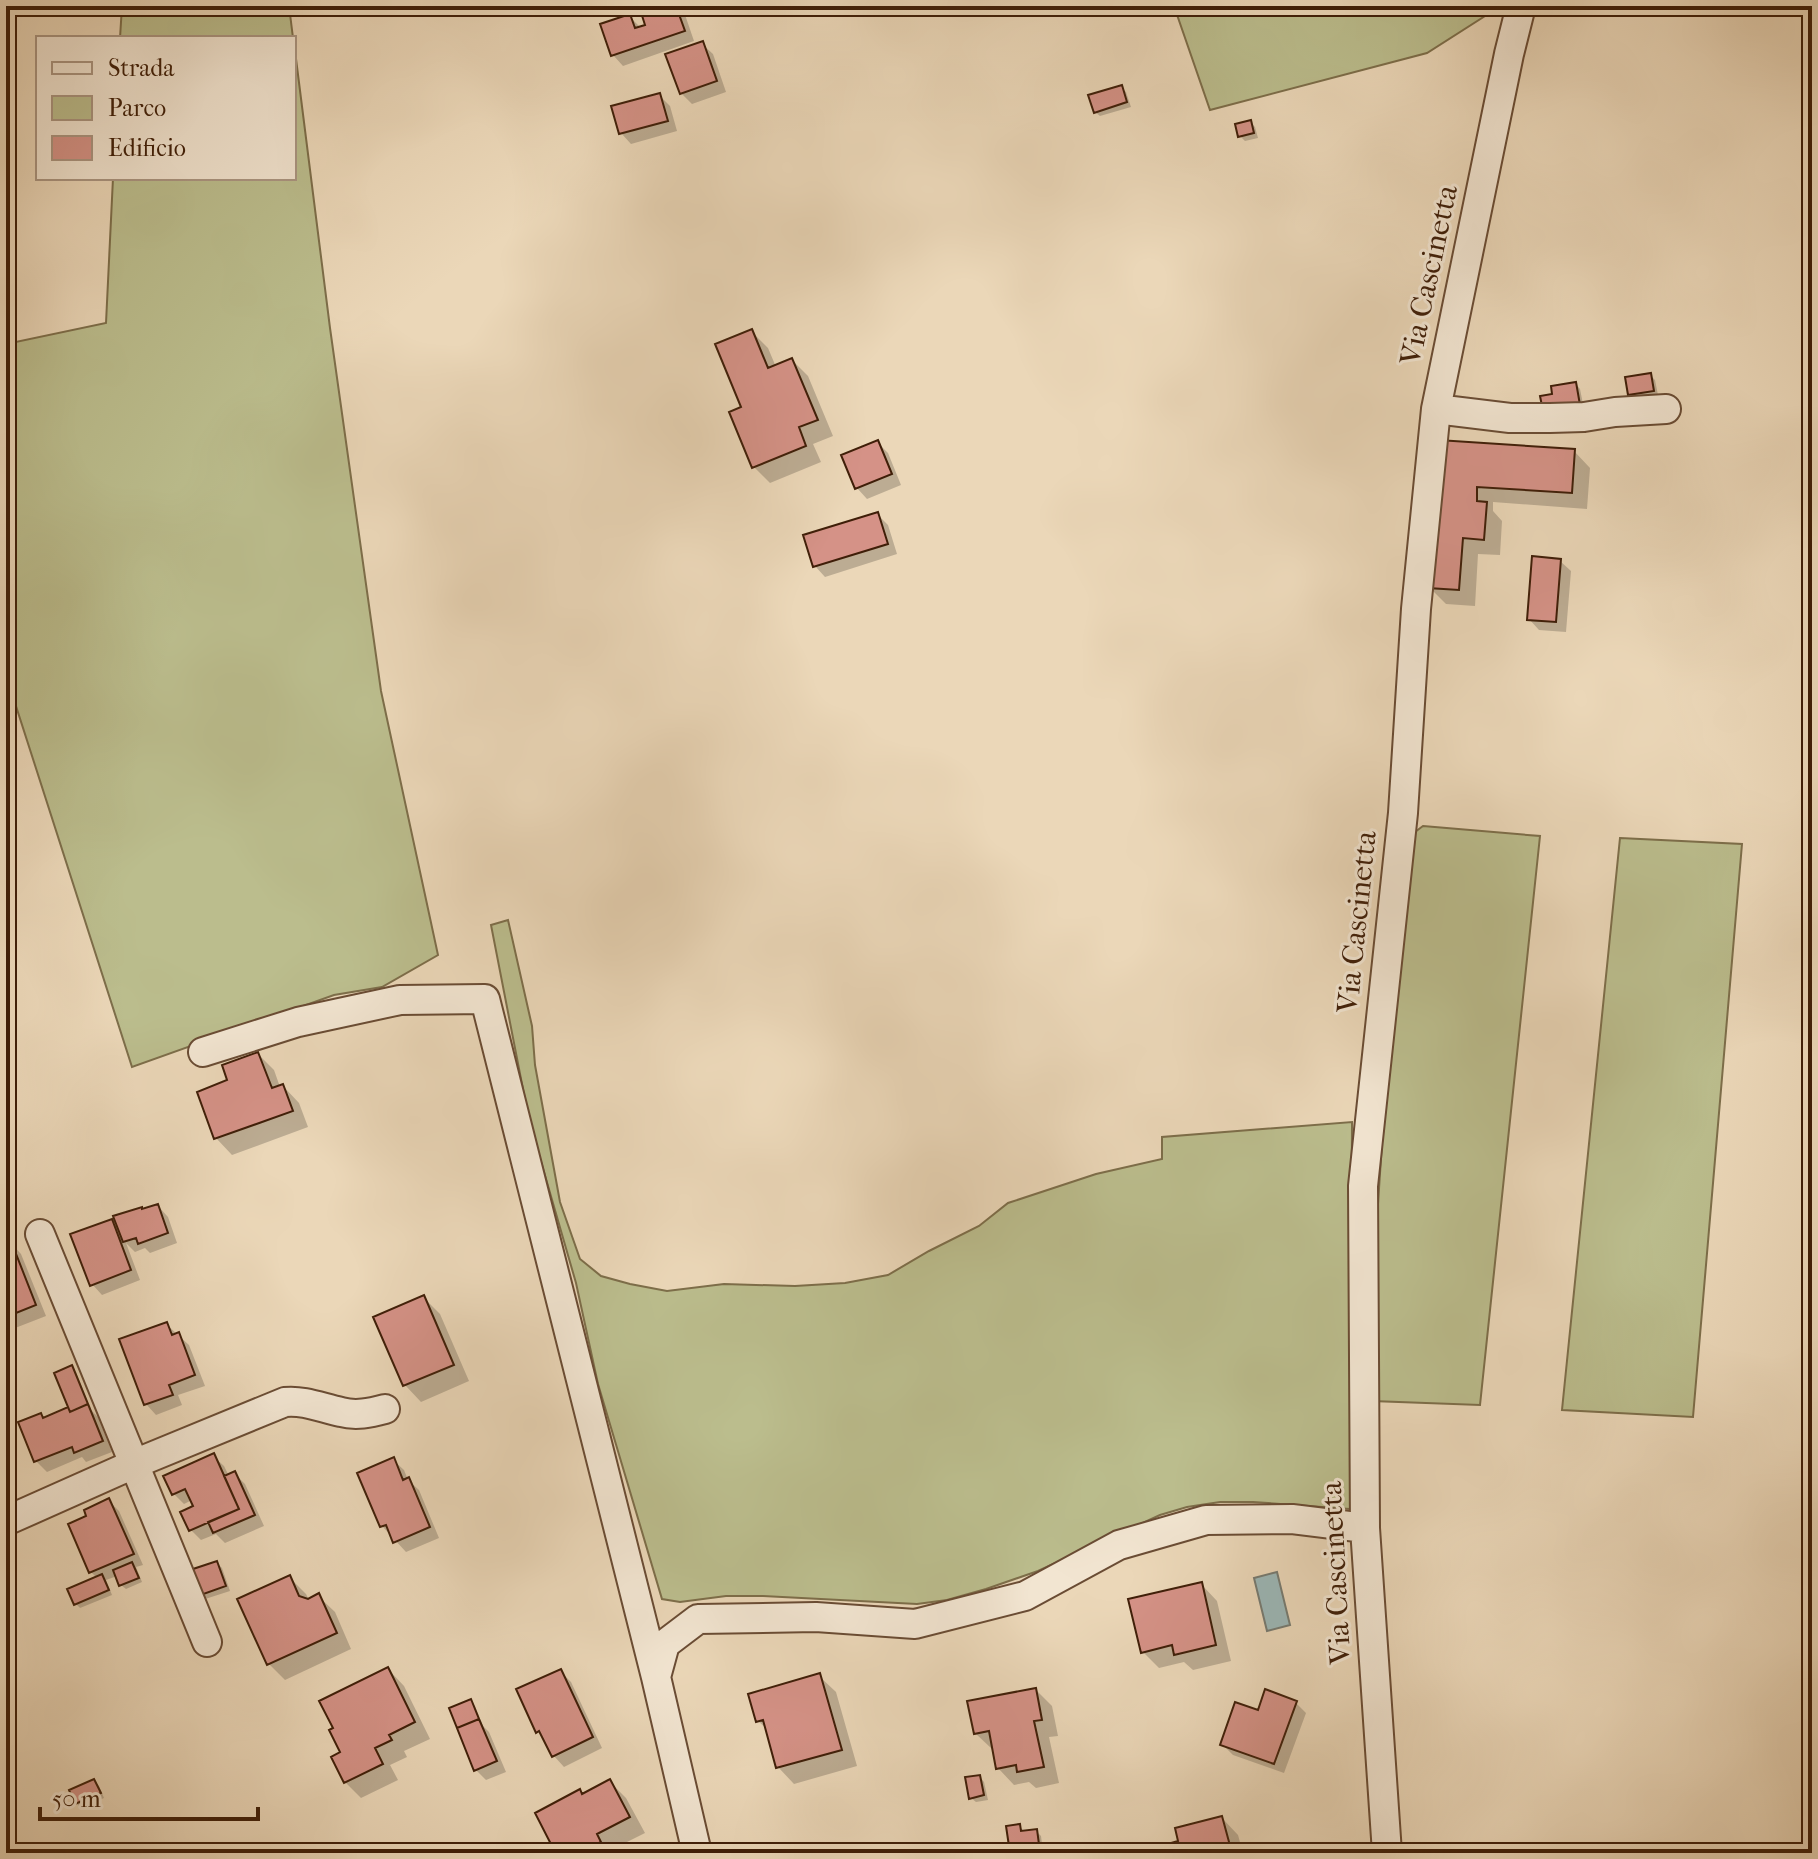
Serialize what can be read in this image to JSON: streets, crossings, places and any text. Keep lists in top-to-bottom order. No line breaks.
{"streets":{"street":["Via Cascinetta"]},"legend":["Strada","Parco","Edificio"],"scale_bar":"50 m"}
